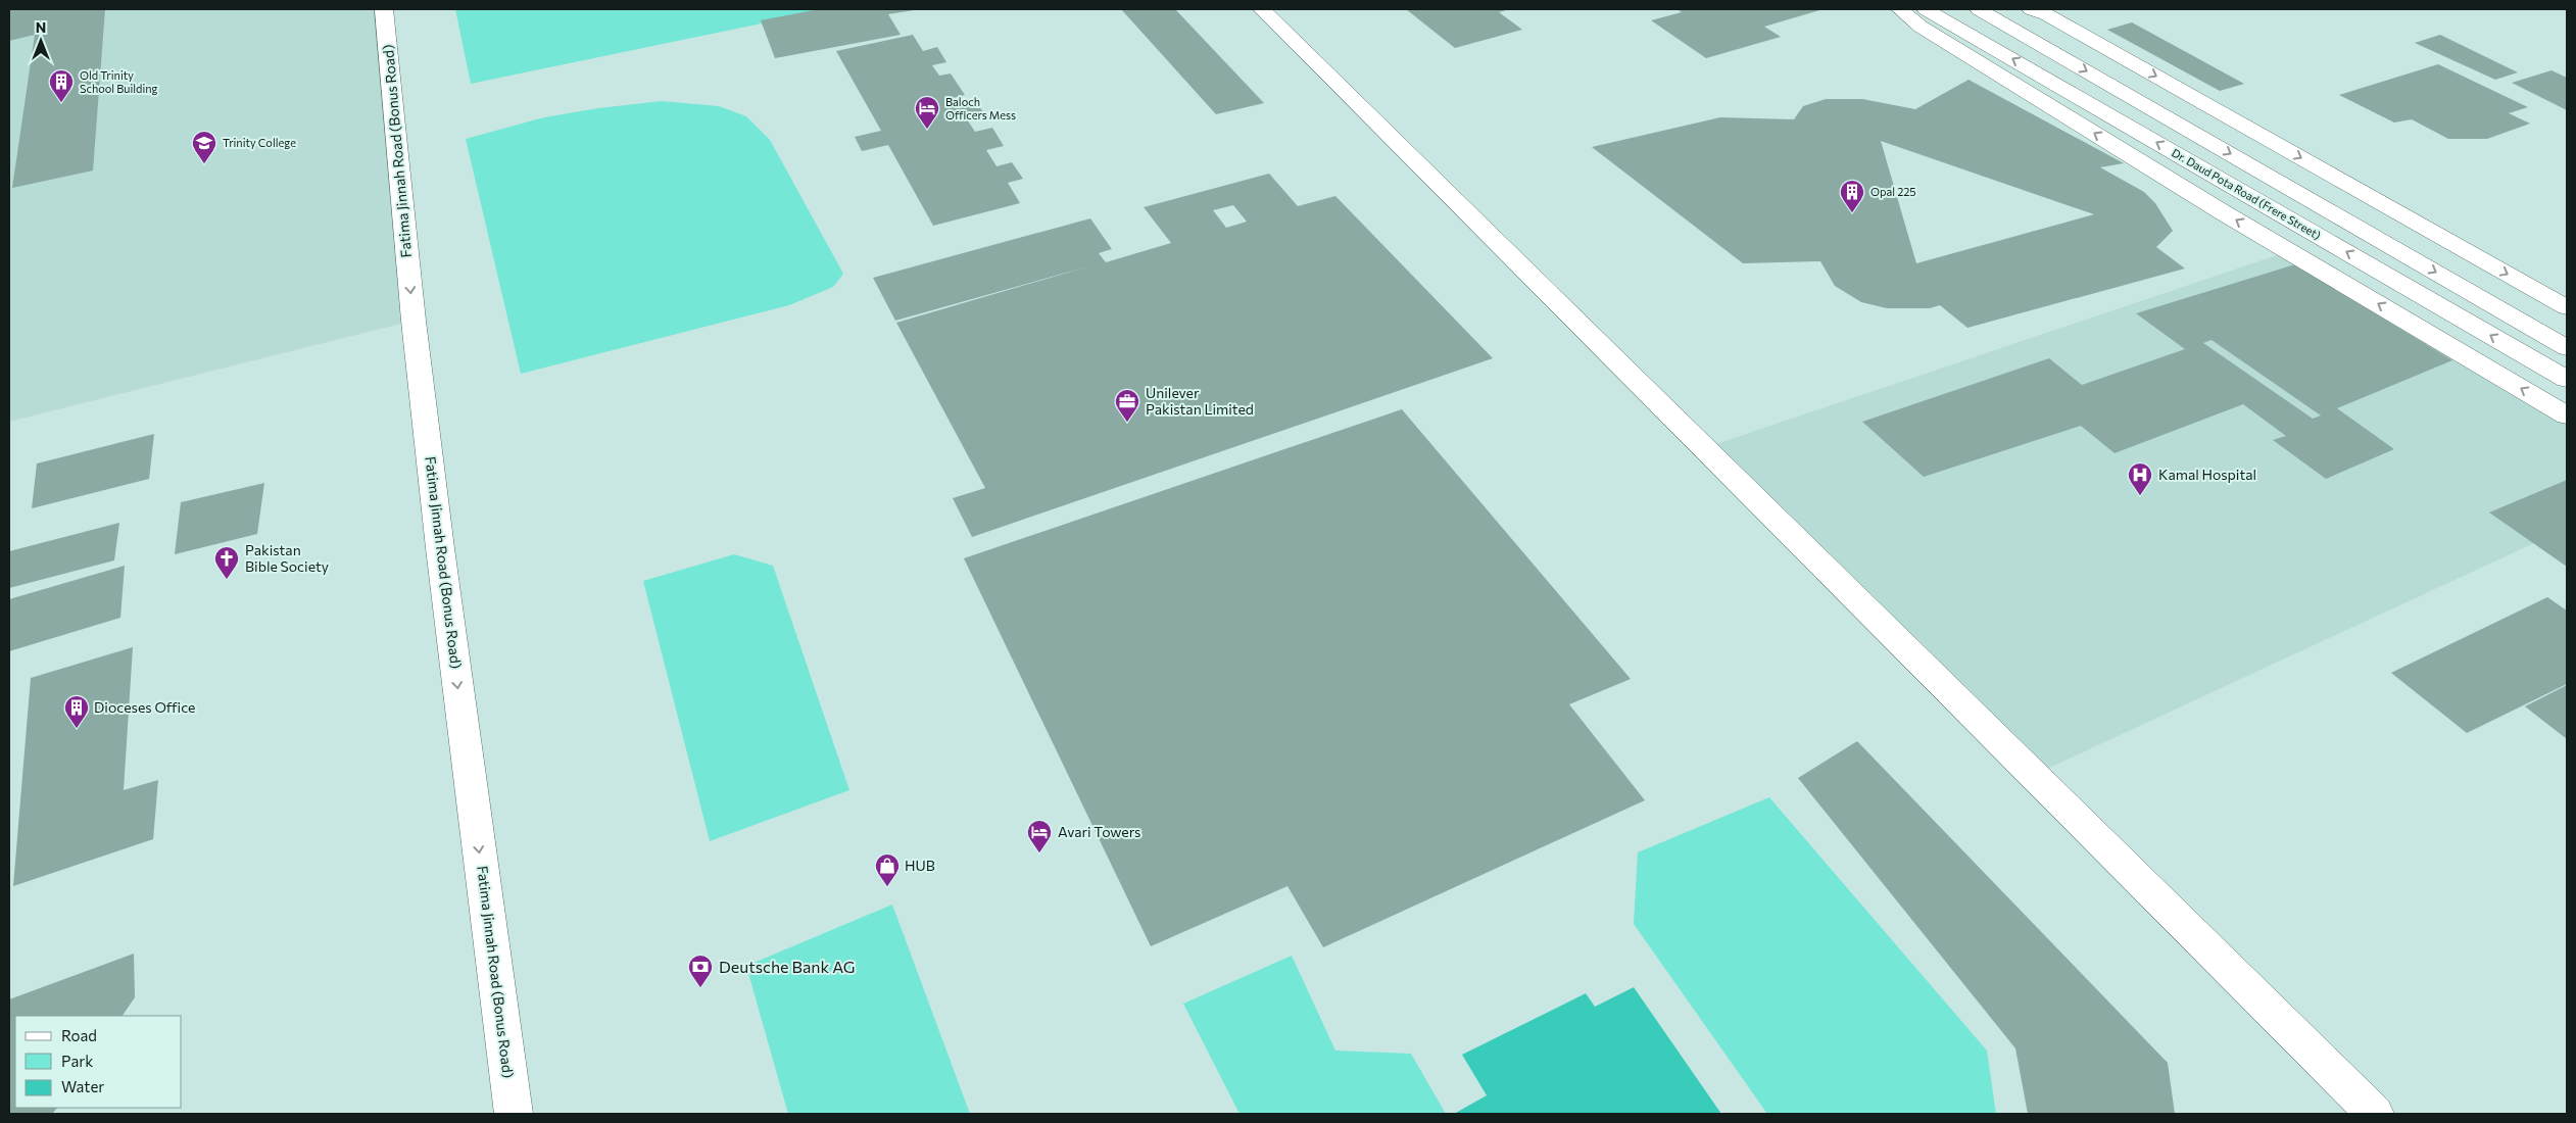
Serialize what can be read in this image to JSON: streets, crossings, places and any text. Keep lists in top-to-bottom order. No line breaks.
{"streets":{"main road":["Fatima Jinnah Road (Bonus Road)","Dr. Daud Pota Road (Frere Street)"]},"one_way":["Fatima Jinnah Road (Bonus Road)"],"places":{"building":["Old Trinity School Building","Opal 225","Dioceses Office"],"hotel":["Baloch Officers Mess","Avari Towers"],"school or university":["Trinity College"],"office":["Unilever Pakistan Limited"],"hospital":["Kamal Hospital"],"church":["Pakistan Bible Society"],"shop":["HUB"],"bank":["Deutsche Bank AG"]},"legend":["Road","Park","Water"],"north":"top"}
